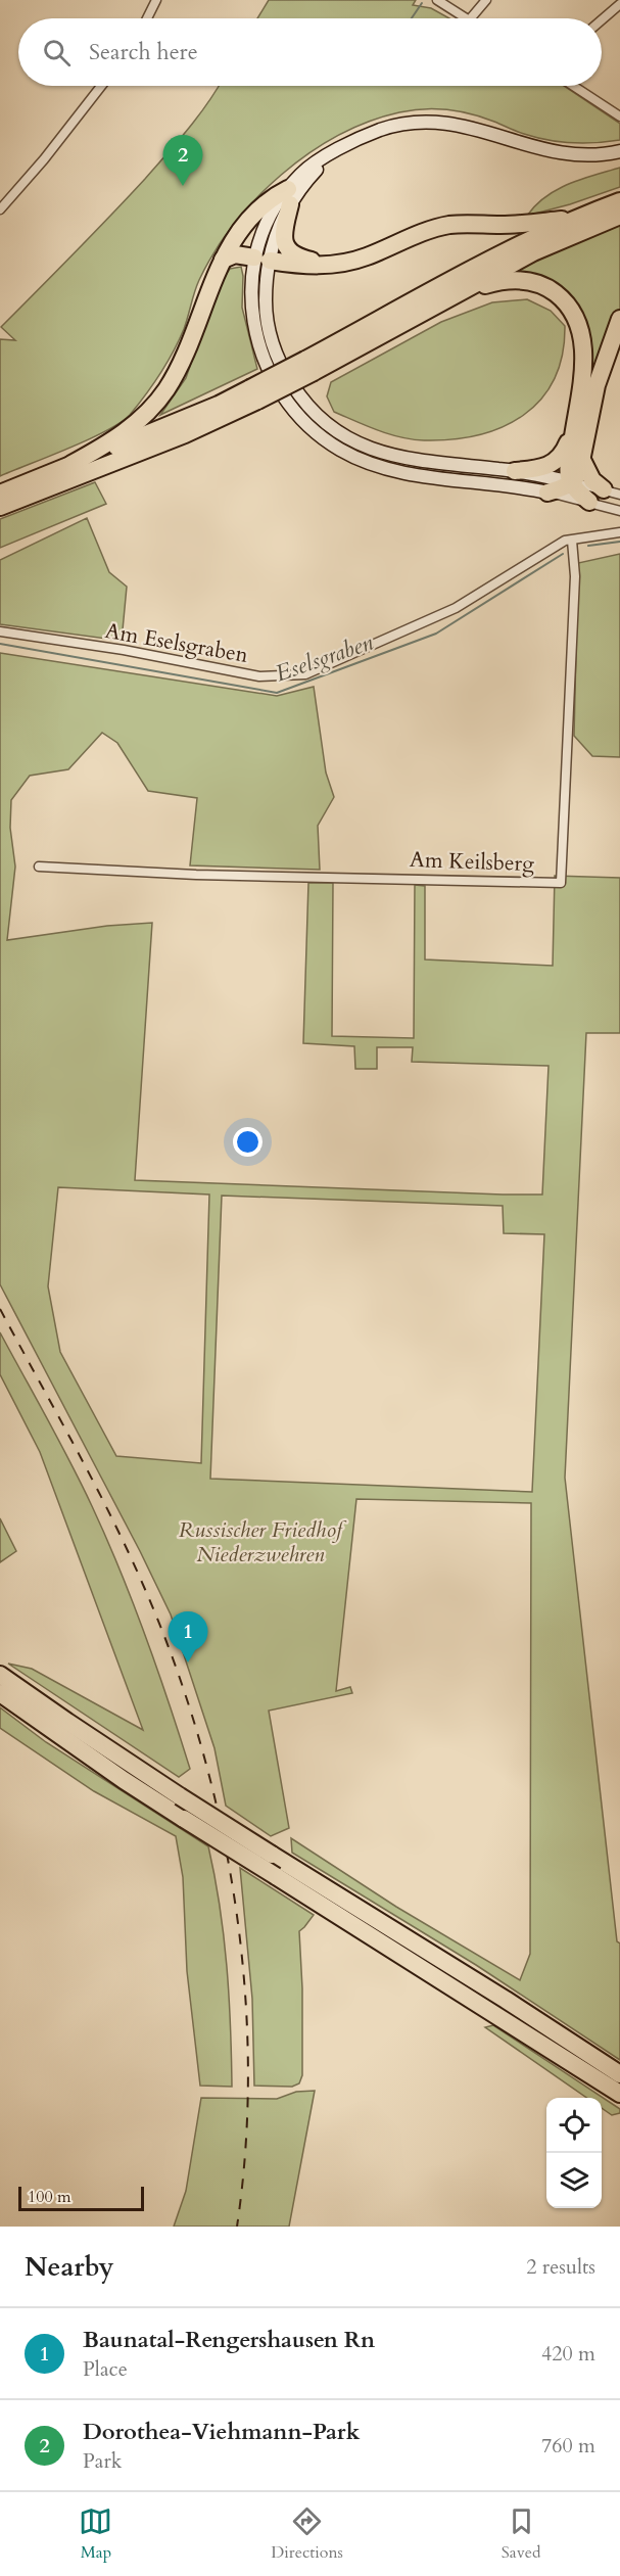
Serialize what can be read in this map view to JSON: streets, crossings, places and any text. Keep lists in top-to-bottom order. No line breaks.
{"streets":{"street":["Am Eselsgraben","Am Keilsberg"]},"crossings":[["Am Eselsgraben","Am Keilsberg"]],"water":["Eselsgraben"],"parks":["Russischer Friedhof Niederzwehren"],"scale_bar":"100 m","page":{"search":"Search here","pins":["2","1"],"scale":"100 m","heading":["Nearby","2 results"],"list":[{"mark":"1","name":"Baunatal-Rengershausen Rn","note":"Place","value":"420 m"},{"mark":"2","name":"Dorothea-Viehmann-Park","note":"Park","value":"760 m"}],"nav":["Map","Directions","Saved"]}}
